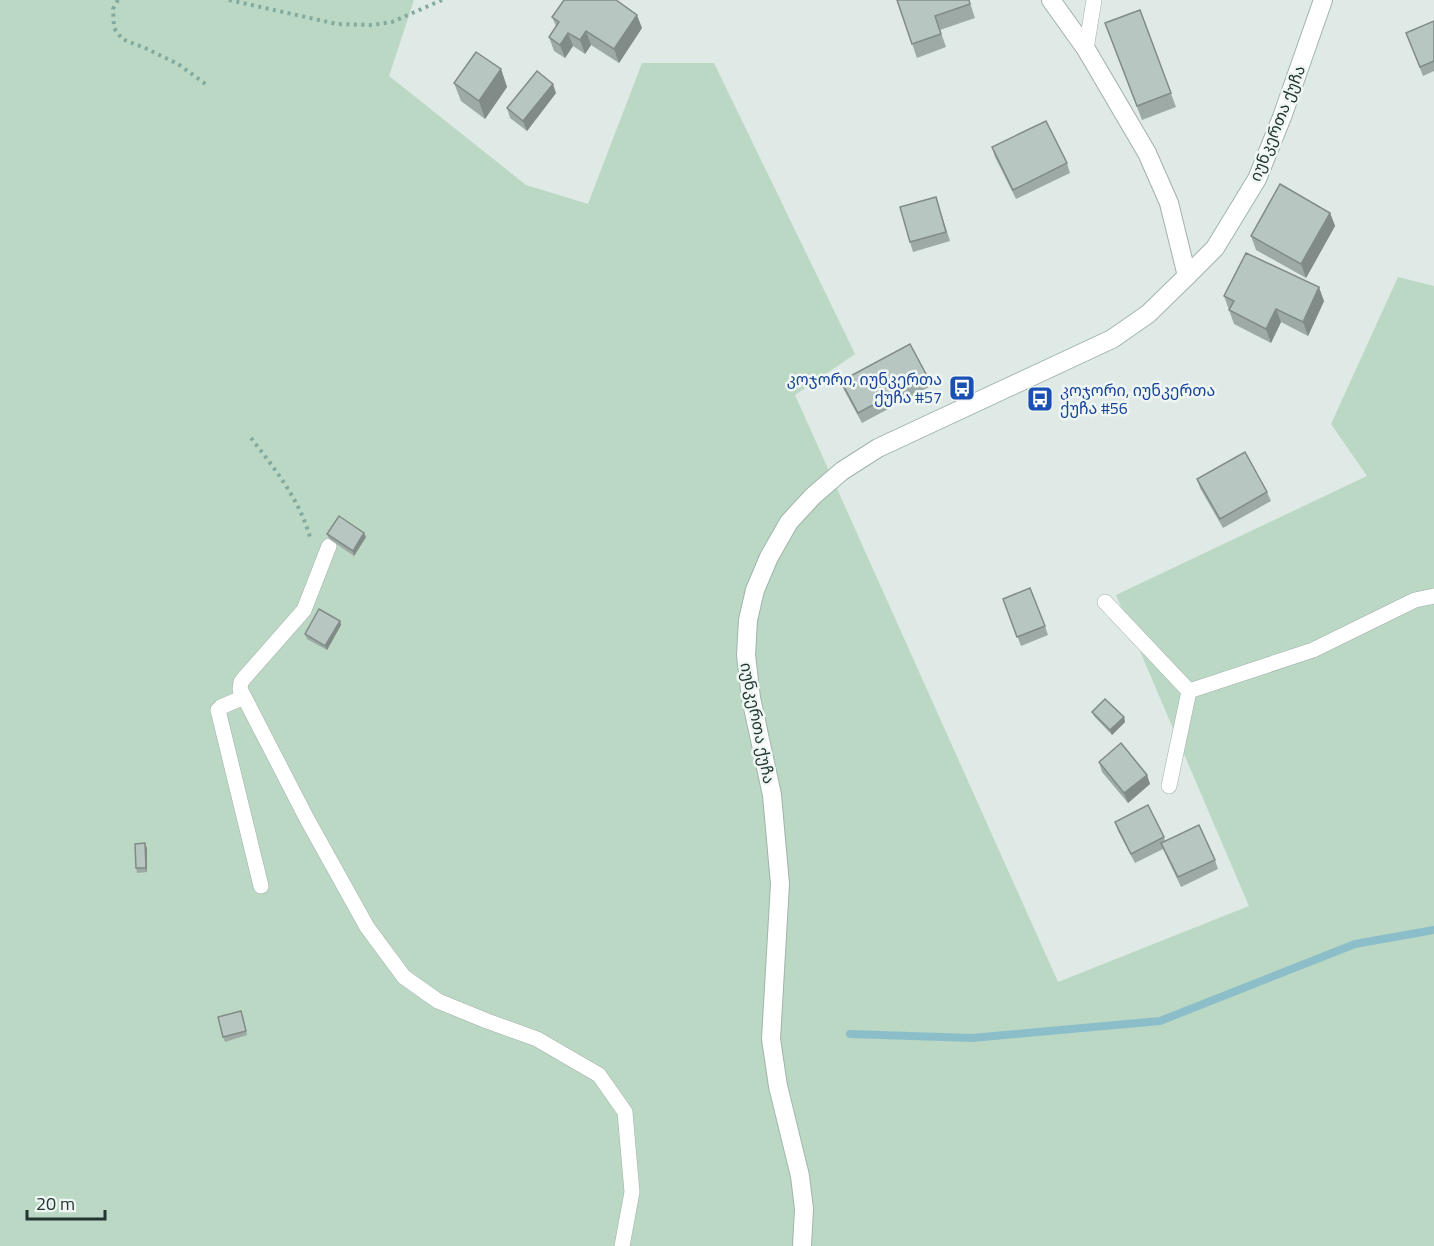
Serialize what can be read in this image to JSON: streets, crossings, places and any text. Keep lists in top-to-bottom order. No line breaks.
{"streets":{"main road":["იუნკერთა ქუჩა"]},"places":{"bus stop":["კოჯორი, იუნკერთა ქუჩა #57","კოჯორი, იუნკერთა ქუჩა #56"]},"scale_bar":"20 m"}
